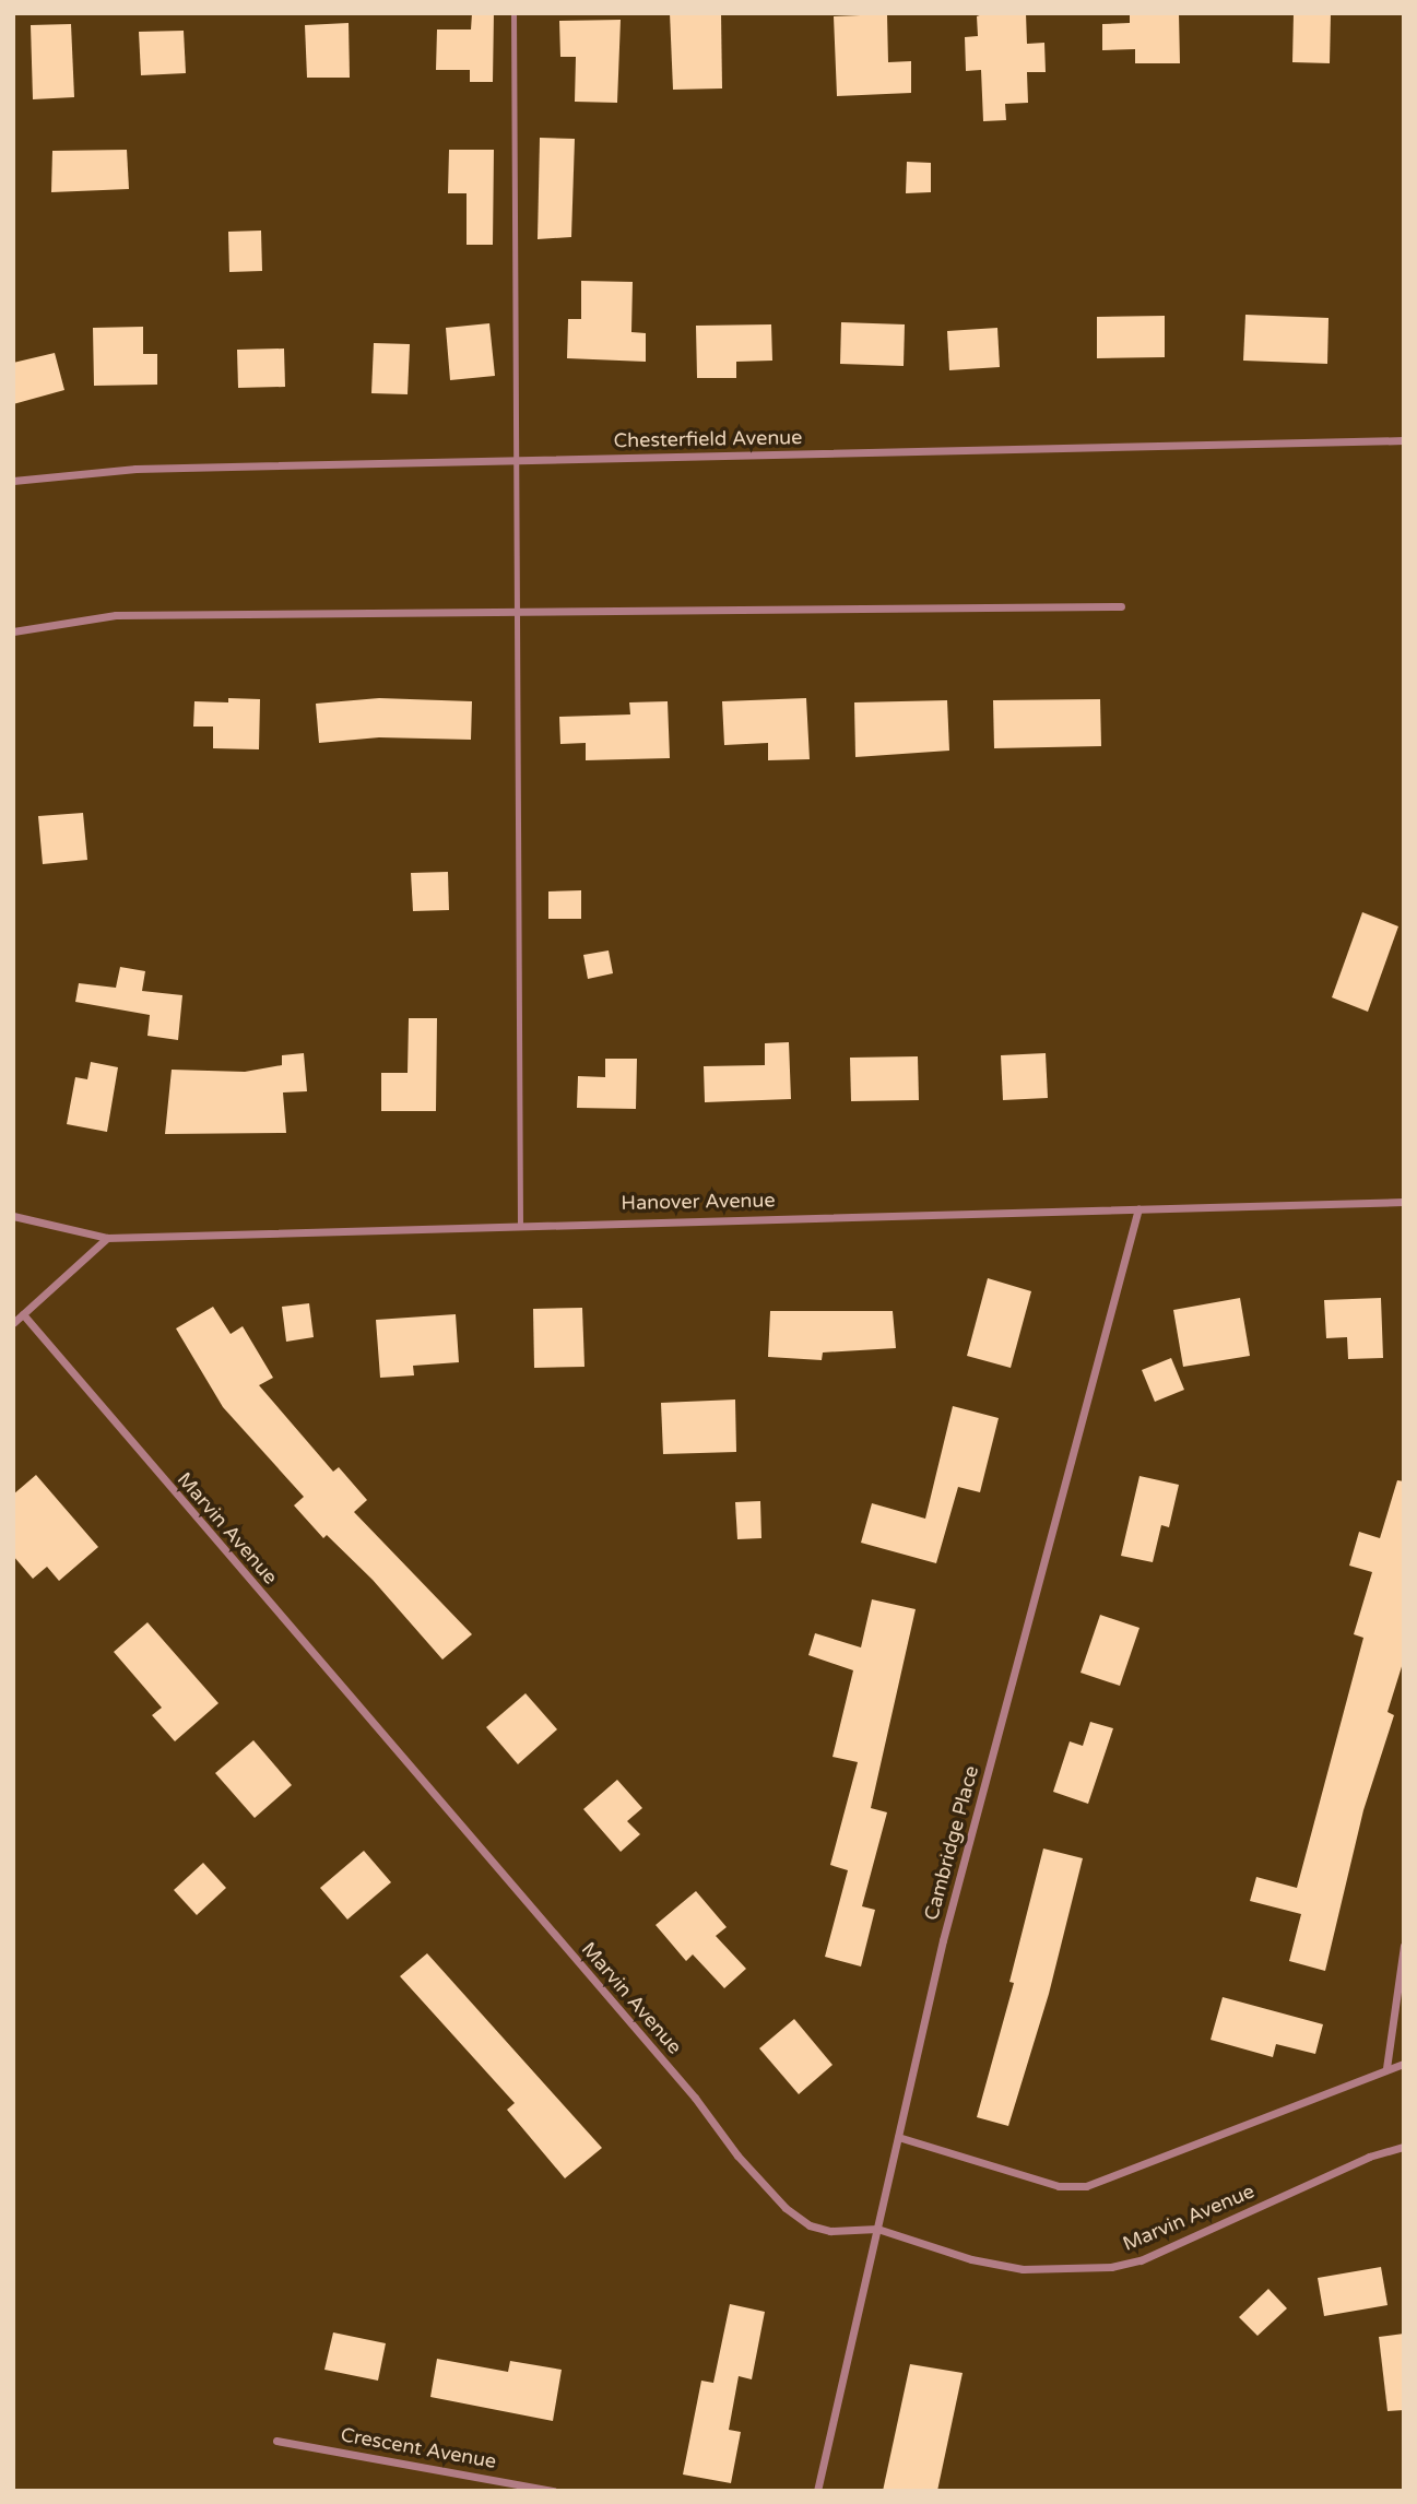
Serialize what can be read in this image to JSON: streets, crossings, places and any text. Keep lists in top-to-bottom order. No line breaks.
{"streets":{"street":["Chesterfield Avenue","Hanover Avenue","Marvin Avenue","Cambridge Place","Crescent Avenue"]},"crossings":[["Hanover Avenue","Cambridge Place"],["Marvin Avenue","Cambridge Place"]]}
